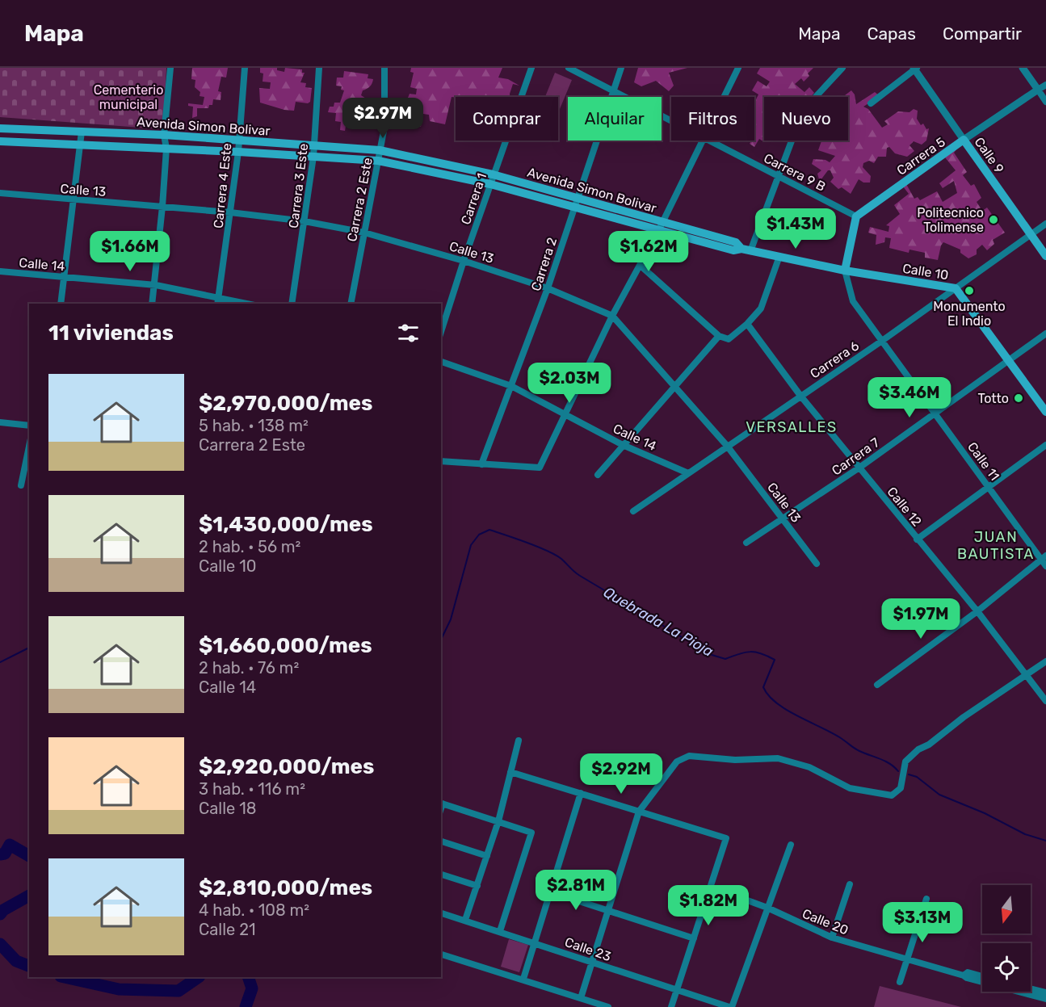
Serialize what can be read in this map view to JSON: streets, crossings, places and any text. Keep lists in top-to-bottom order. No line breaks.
{"streets":{"main road":["Avenida Simon Bolivar","Calle 9","Carrera 5","Calle 10"],"street":["Carrera 9 B","Carrera 4 Este","Carrera 3 Este","Calle 13","Carrera 1","Carrera 2 Este","Calle 14","Carrera 2","Carrera 6","Carrera 7","Calle 11","Calle 12","Calle 20","Calle 23"]},"crossings":[["Avenida Simon Bolivar","Carrera 4 Este"],["Avenida Simon Bolivar","Carrera 3 Este"],["Avenida Simon Bolivar","Carrera 1"],["Avenida Simon Bolivar","Carrera 2 Este"],["Avenida Simon Bolivar","Carrera 2"],["Avenida Simon Bolivar","Calle 10"],["Calle 9","Carrera 5"],["Calle 9","Carrera 6"],["Carrera 5","Carrera 9 B"],["Carrera 9 B","Carrera 2"],["Carrera 4 Este","Calle 13"],["Carrera 4 Este","Calle 14"],["Carrera 3 Este","Calle 13"],["Calle 13","Carrera 1"],["Calle 13","Carrera 2 Este"],["Calle 13","Carrera 2"],["Calle 13","Carrera 6"],["Calle 13","Carrera 7"],["Calle 14","Carrera 2"],["Calle 14","Carrera 6"],["Calle 10","Carrera 6"],["Calle 10","Carrera 7"],["Calle 10","Calle 11"],["Carrera 6","Calle 11"],["Carrera 6","Calle 12"],["Carrera 7","Calle 11"],["Carrera 7","Calle 12"]],"districts":["VERSALLES","JUAN BAUTISTA"],"water":["Quebrada La Pioja"],"parks":["Cementerio municipal"],"places":["Politecnico Tolimense","Monumento El Indio","Totto"],"north":"bottom","page":{"header":"Mapa","nav":["Mapa","Capas","Compartir"],"chip":["Comprar","Alquilar","Filtros","Nuevo"],"price":["$2.97M","$1.43M","$1.66M","$1.62M","$2.03M","$3.46M","$1.97M","$2.92M","$2.81M","$1.82M","$3.13M"],"heading":"11 viviendas","list":[{"name":"$2,970,000/mes","note":"5 hab. · 138 m² · Carrera 2 Este"},{"name":"$1,430,000/mes","note":"2 hab. · 56 m² · Calle 10"},{"name":"$1,660,000/mes","note":"2 hab. · 76 m² · Calle 14"},{"name":"$2,920,000/mes","note":"3 hab. · 116 m² · Calle 18"},{"name":"$2,810,000/mes","note":"4 hab. · 108 m² · Calle 21"}]}}
